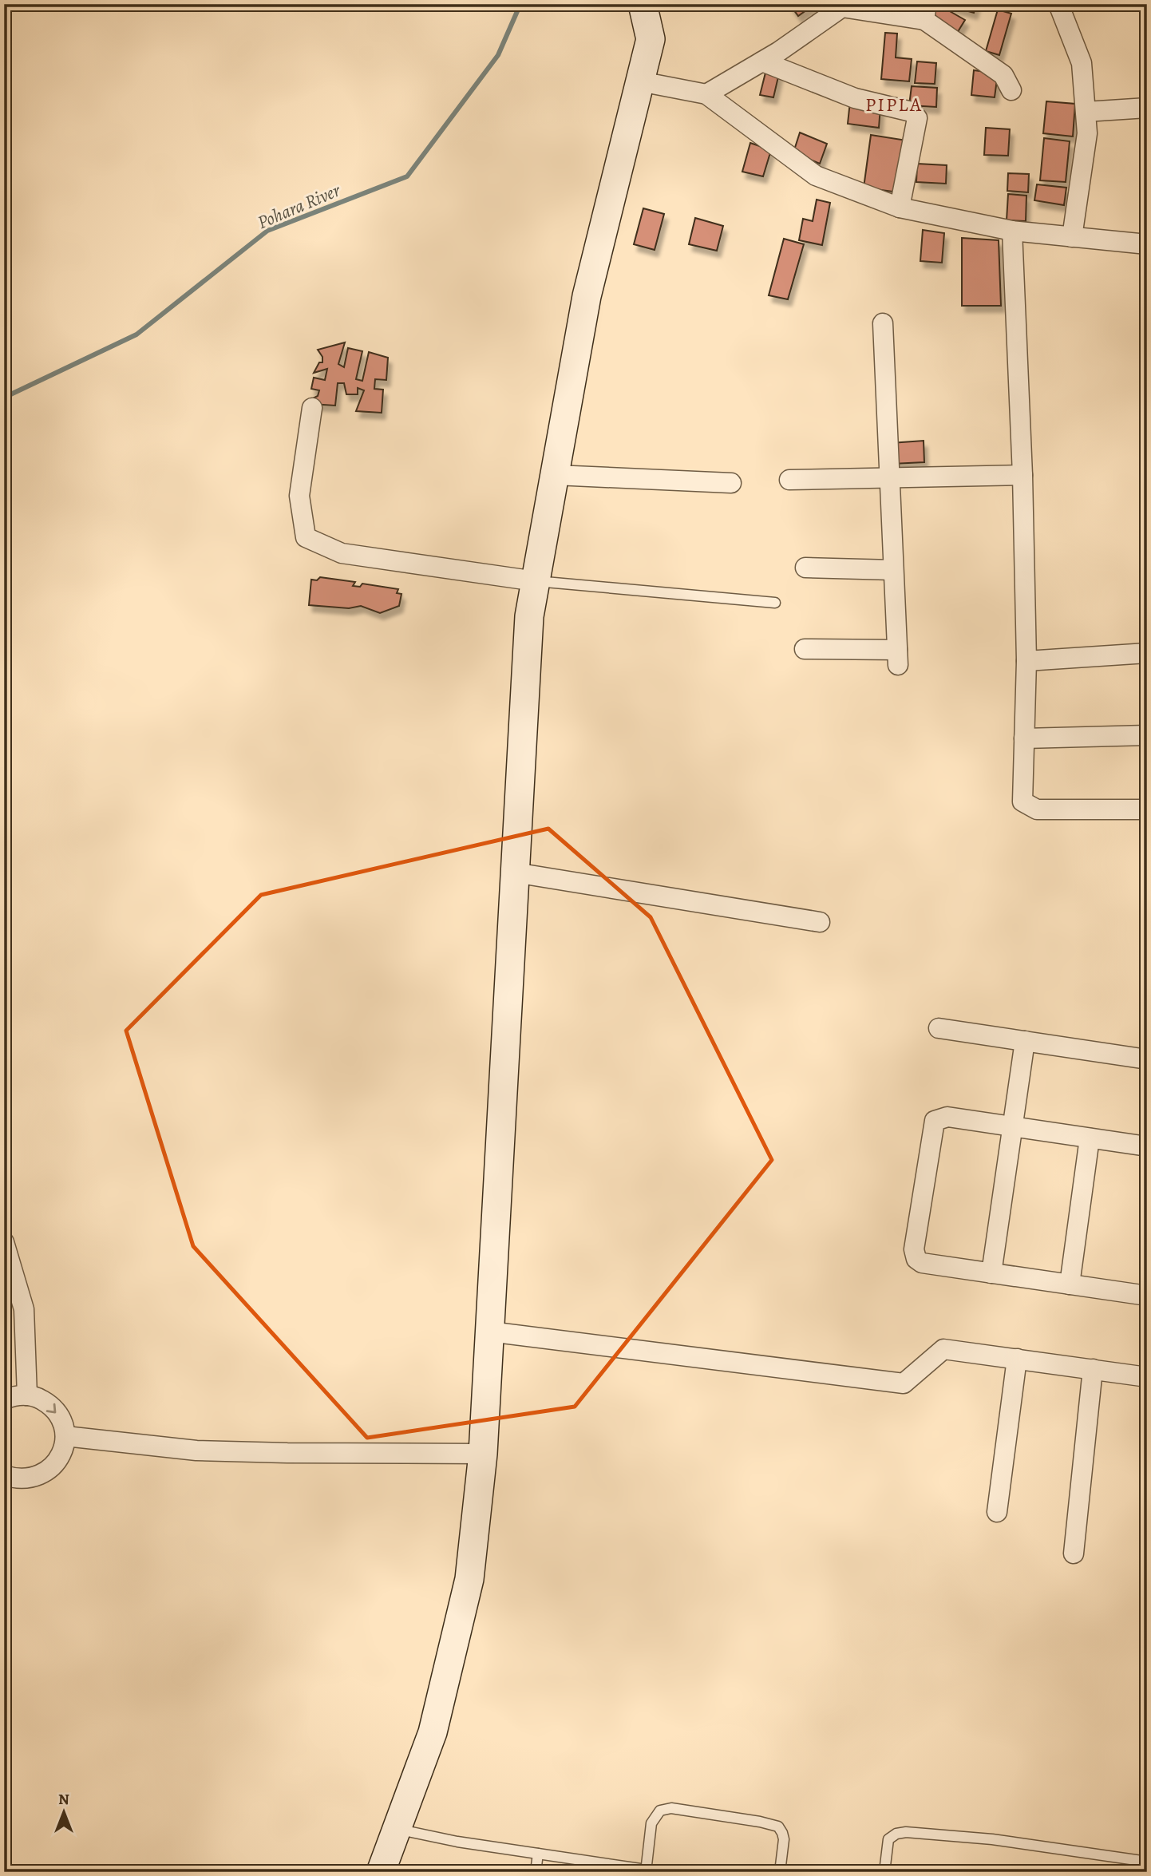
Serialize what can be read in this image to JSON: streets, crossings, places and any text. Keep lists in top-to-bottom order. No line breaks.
{"districts":["PIPLA"],"water":["Pohara River"],"north":"top"}
